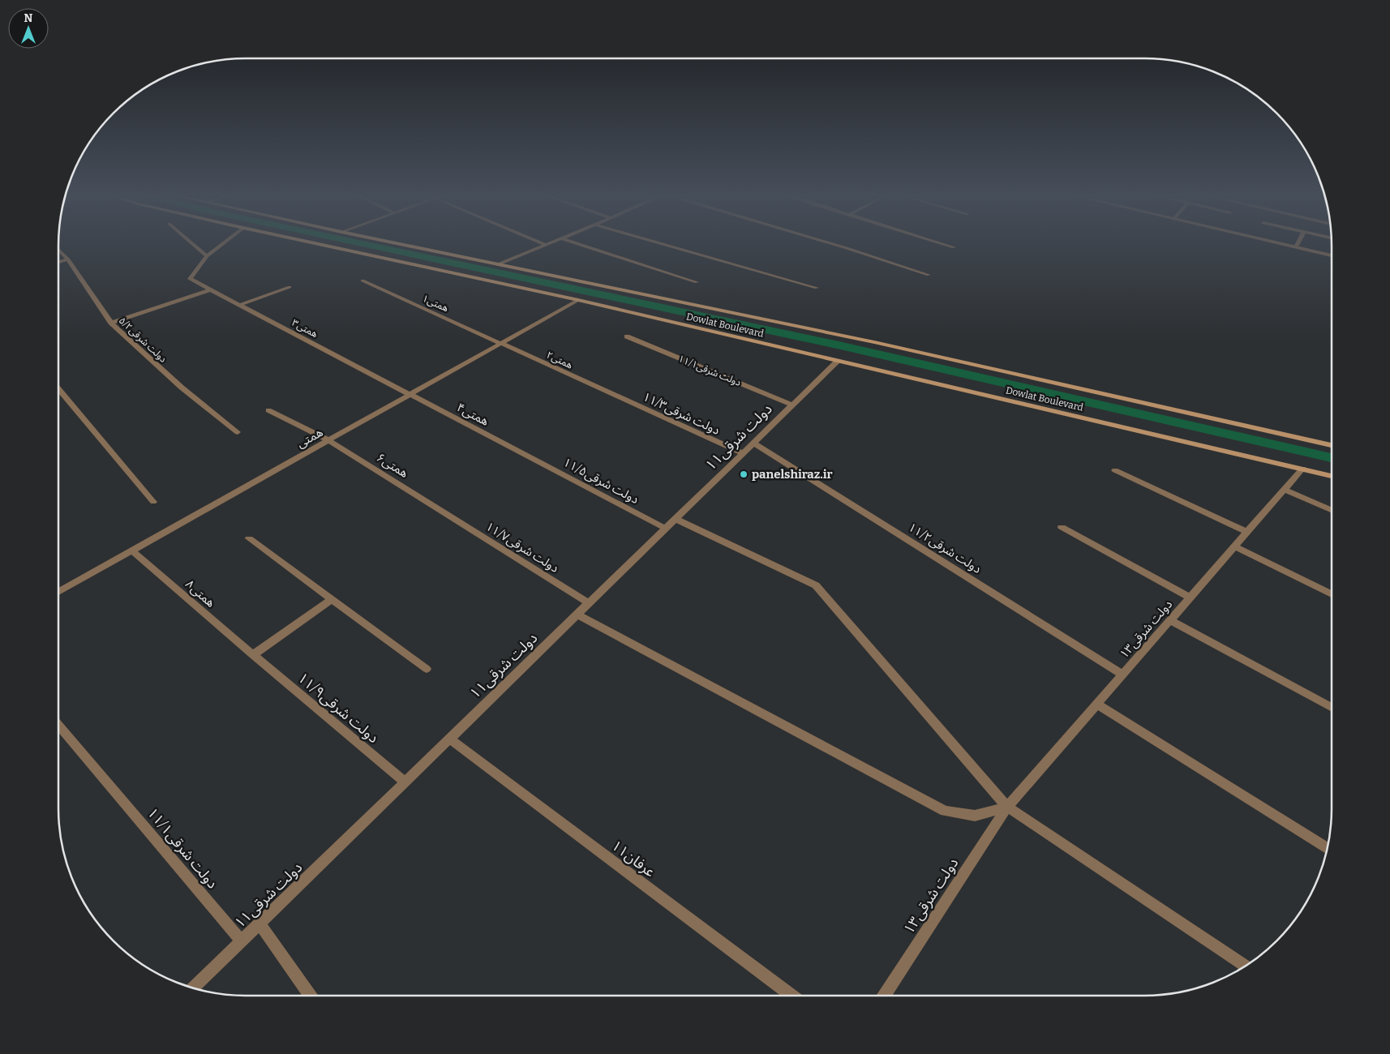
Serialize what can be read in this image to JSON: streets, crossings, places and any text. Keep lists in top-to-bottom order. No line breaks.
{"streets":{"main road":["Dowlat Boulevard"],"street":["۱همتی","۳همتی","۵/۲دولت شرقی","۲همتی","۱۱/۱دولت شرقی","۱۱/۳دولت شرقی","۴همتی","۱۱دولت شرقی","همتی","۶همتی","۱۱/۵دولت شرقی","۱۱/۷دولت شرقی","۱۱/۲دولت شرقی","همتی۸","۱۳دولت شرقی","۱۱/۹دولت شرقی","۱۱عرفان","دولت شرقی۱۳"]},"crossings":[["۱همتی","۲همتی"],["۱همتی","همتی"],["Dowlat Boulevard","۱۱دولت شرقی"],["Dowlat Boulevard","همتی"],["Dowlat Boulevard","۱۳دولت شرقی"],["۳همتی","۴همتی"],["۳همتی","همتی"],["۲همتی","۱۱/۳دولت شرقی"],["۲همتی","همتی"],["۱۱/۱دولت شرقی","۱۱دولت شرقی"],["۱۱/۳دولت شرقی","۱۱دولت شرقی"],["۴همتی","همتی"],["۴همتی","۱۱/۵دولت شرقی"],["۱۱دولت شرقی","۱۱/۵دولت شرقی"],["۱۱دولت شرقی","۱۱/۷دولت شرقی"],["۱۱دولت شرقی","۱۱/۲دولت شرقی"],["۱۱دولت شرقی","۱۱/۹دولت شرقی"],["۱۱دولت شرقی","۱۱عرفان"],["همتی","۶همتی"],["همتی","همتی۸"],["۶همتی","۱۱/۷دولت شرقی"],["۱۱/۲دولت شرقی","۱۳دولت شرقی"],["همتی۸","۱۱/۹دولت شرقی"],["۱۳دولت شرقی","دولت شرقی۱۳"]],"places":["panelshiraz.ir"],"north":"top"}
